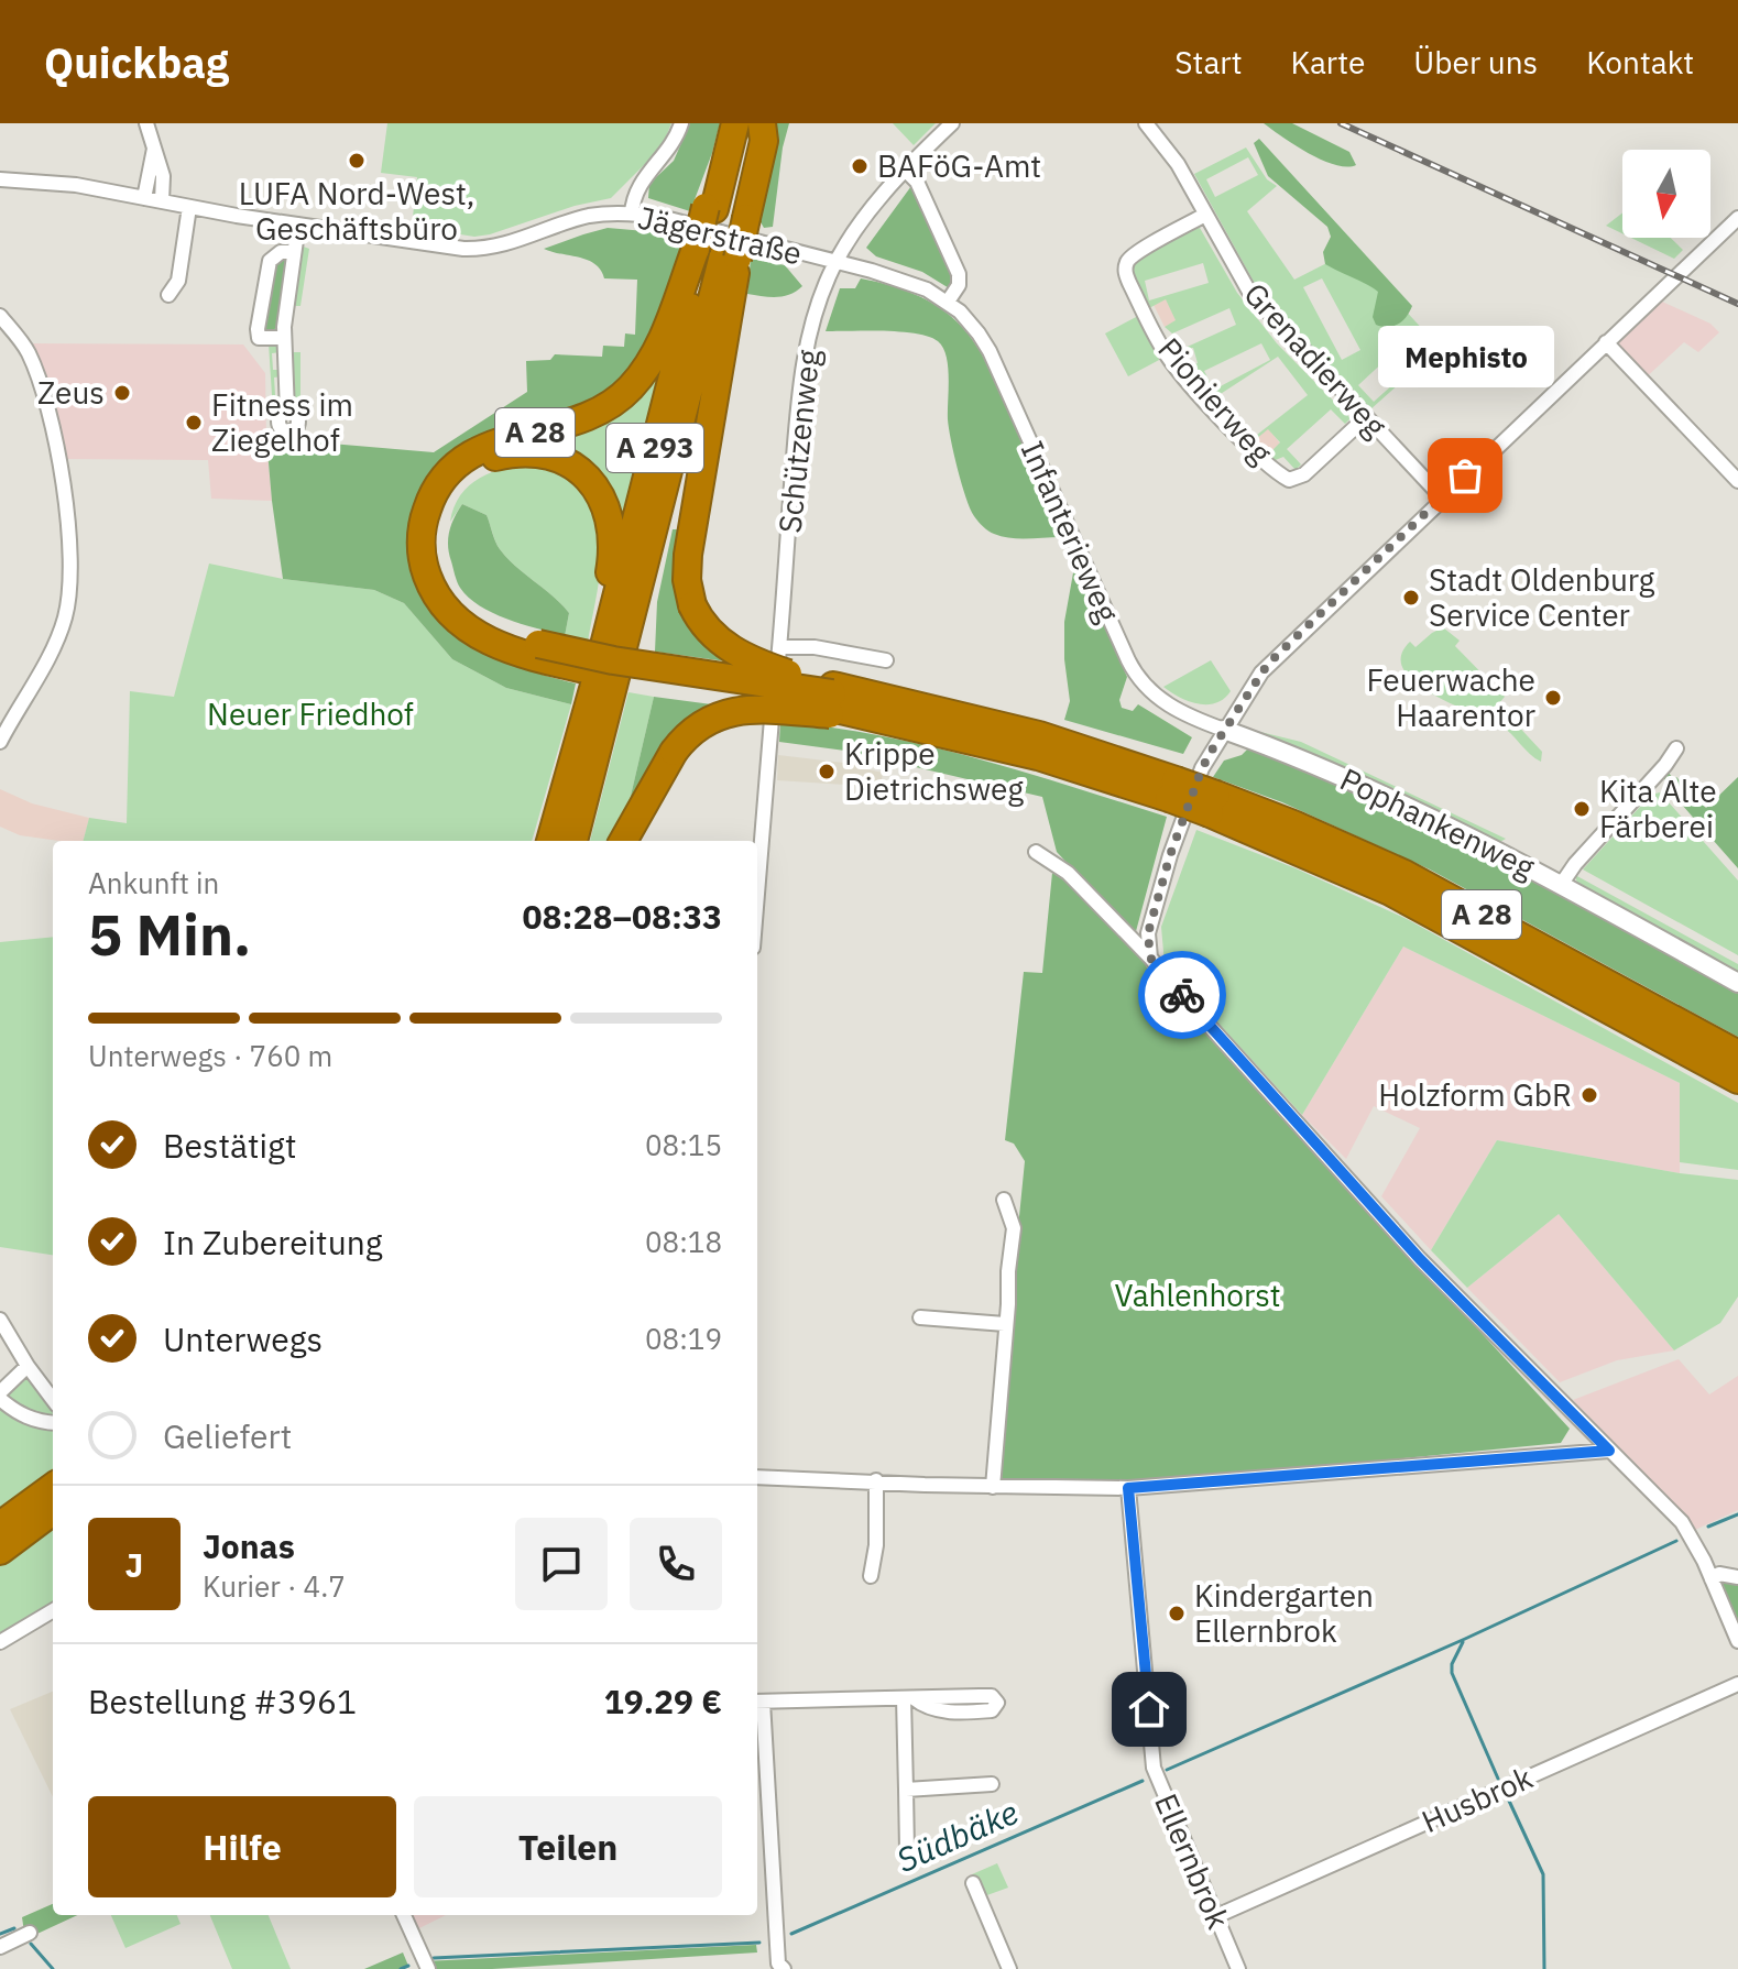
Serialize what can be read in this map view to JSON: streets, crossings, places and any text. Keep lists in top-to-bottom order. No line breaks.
{"streets":{"highway":["A 28","A 293"],"street":["Jägerstraße","Grenadierweg","Pionierweg","Schützenweg","Infanterieweg","Pophankenweg","Husbrok","Ellernbrok"]},"crossings":[["Jägerstraße","Schützenweg"],["Jägerstraße","Infanterieweg"],["Grenadierweg","Pionierweg"],["A 28","A 293"],["Schützenweg","Infanterieweg"],["Infanterieweg","Pophankenweg"],["Husbrok","Ellernbrok"]],"water":["Südbäke"],"parks":["Neuer Friedhof","Vahlenhorst"],"places":["LUFA Nord-West, Geschäftsbüro","BAFöG-Amt","Zeus","Fitness im Ziegelhof","Mephisto","Stadt Oldenburg Service Center","Feuerwache Haarentor","Krippe Dietrichsweg","Kita Alte Färberei","Holzform GbR","Kindergarten Ellernbrok"],"north":"bottom","page":{"header":"Quickbag","nav":["Start","Karte","Über uns","Kontakt"],"bubble":"Mephisto","heading":["5 Min.","Ankunft in","08:28–08:33"],"panel":["Jonas","Kurier · 4.7","Bestellung #3961","19.29 €"],"bar":"Unterwegs · 760 m","list":[["Bestätigt","08:15"],["In Zubereitung","08:18"],["Unterwegs","08:19"],"Geliefert"],"round":"J","buttons":["Hilfe","Teilen"]}}
